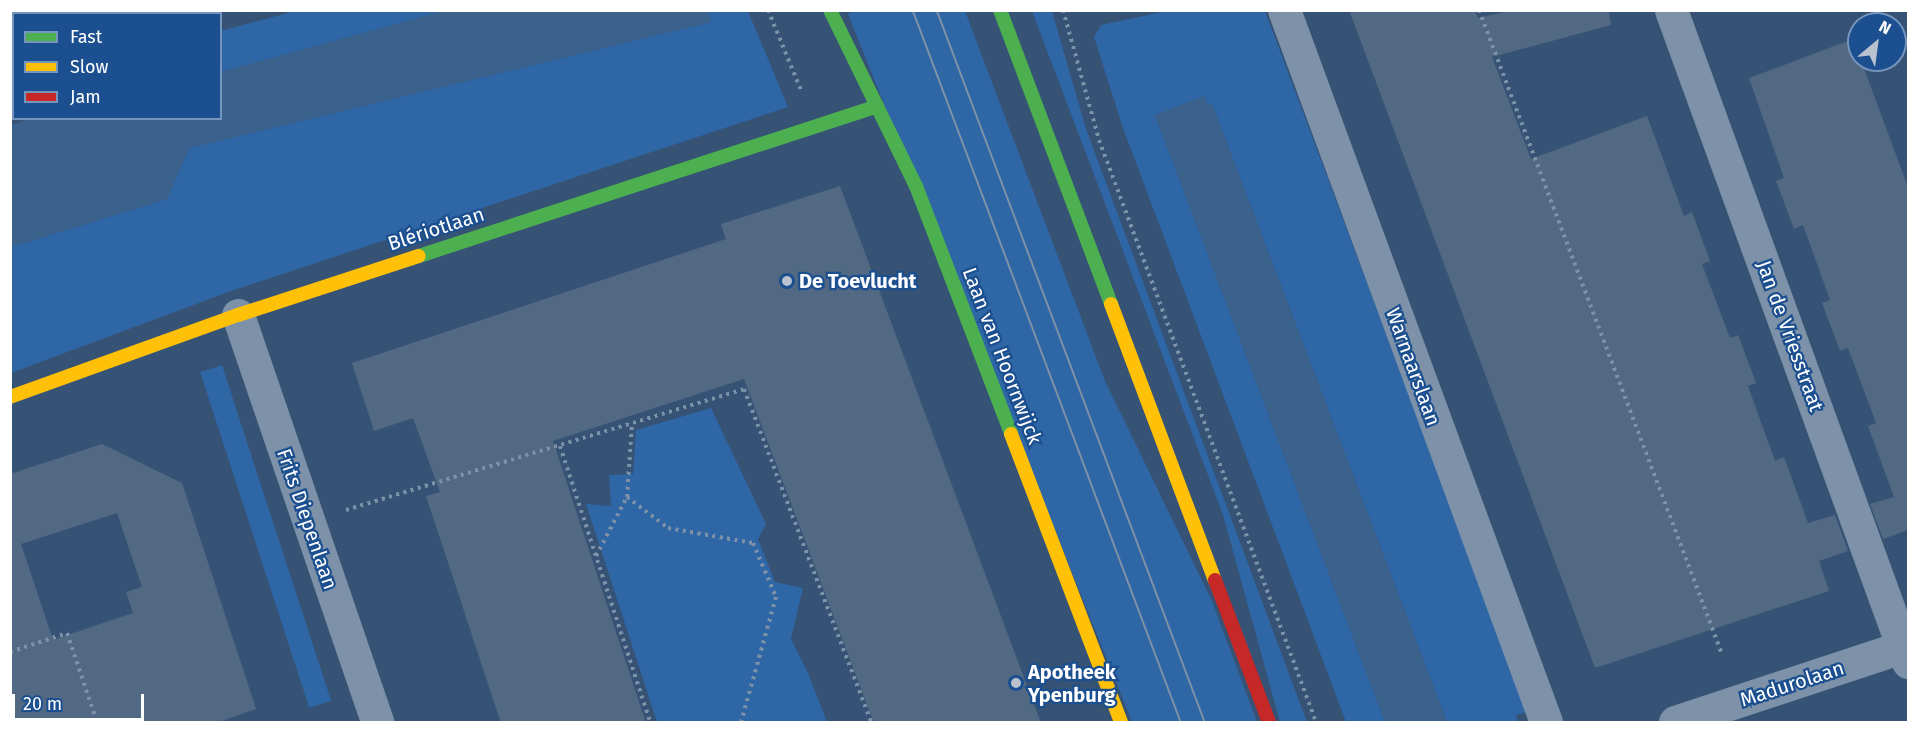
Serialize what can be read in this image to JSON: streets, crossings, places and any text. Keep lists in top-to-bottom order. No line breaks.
{"streets":{"street":["Blériotlaan","Jan de Vriesstraat","Laan van Hoornwijck","Warnaarslaan","Frits Diepenlaan","Madurolaan"]},"crossings":[["Blériotlaan","Laan van Hoornwijck"],["Blériotlaan","Frits Diepenlaan"],["Jan de Vriesstraat","Madurolaan"]],"places":["De Toevlucht","Apotheek Ypenburg"],"legend":["Fast","Slow","Jam"],"scale_bar":"20 m","north":"top right"}
